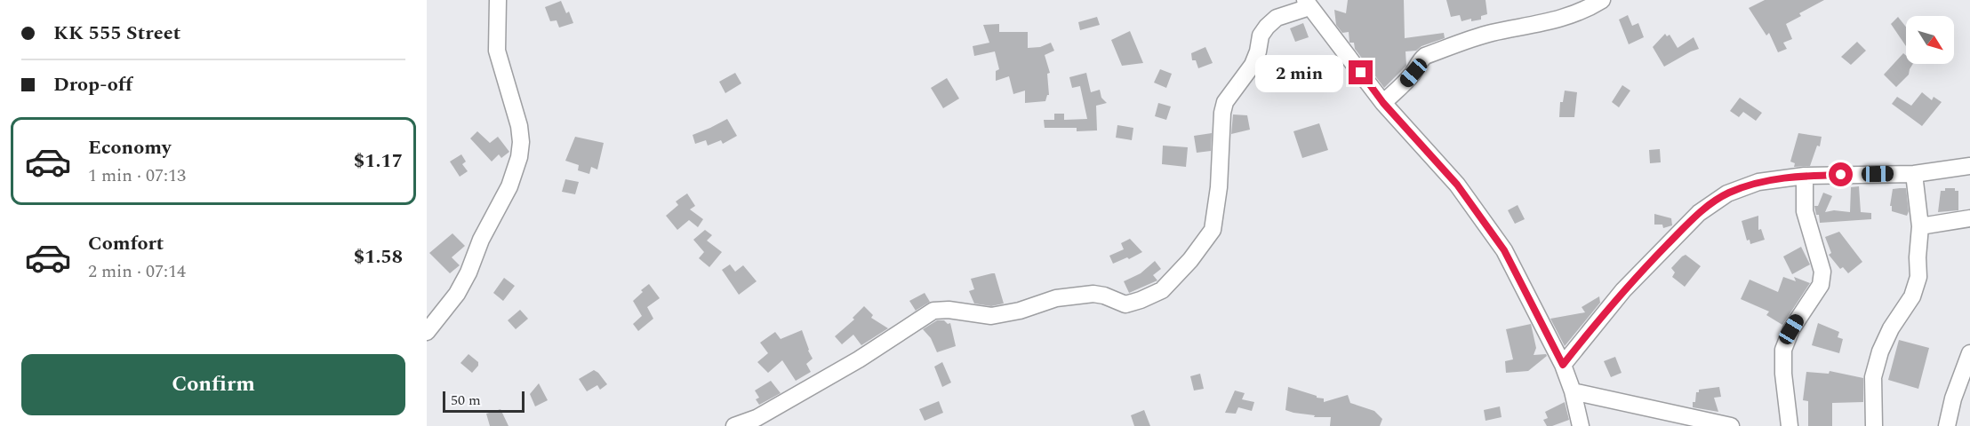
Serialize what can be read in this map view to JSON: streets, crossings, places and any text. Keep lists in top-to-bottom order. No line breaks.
{"scale_bar":"50 m","north":"bottom right","page":{"banner":["KK 555 Street","Drop-off"],"bubble":"2 min","list":[{"name":"Economy","note":"1 min · 07:13","value":"$1.17"},{"name":"Comfort","note":"2 min · 07:14","value":"$1.58"}],"buttons":"Confirm","scale":"50 m"}}
